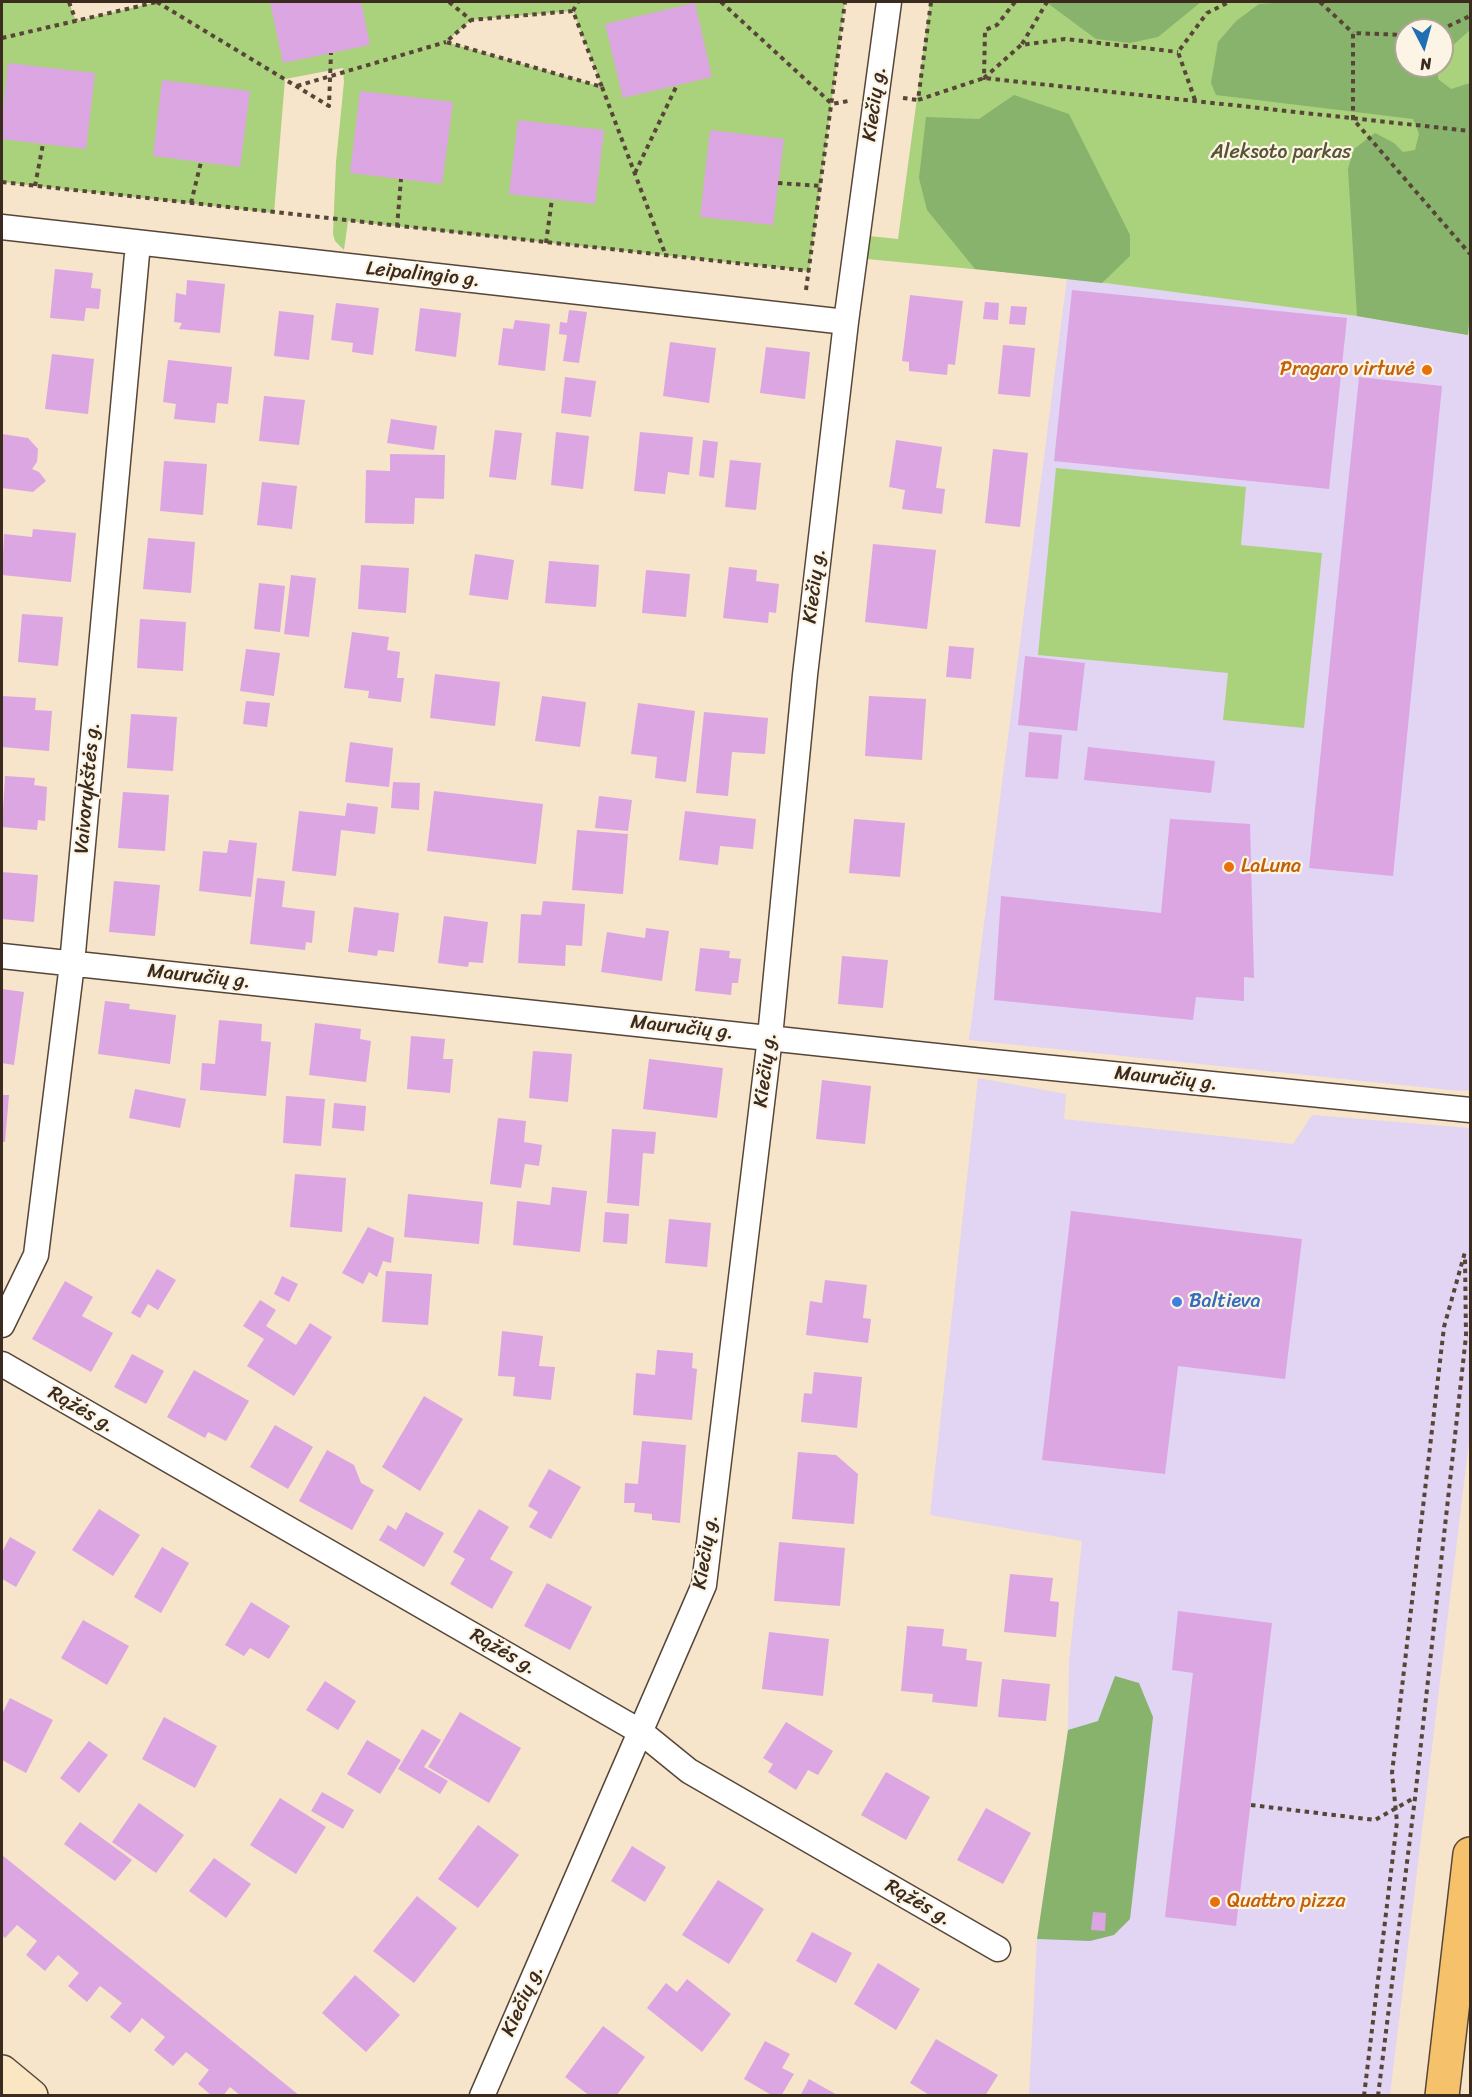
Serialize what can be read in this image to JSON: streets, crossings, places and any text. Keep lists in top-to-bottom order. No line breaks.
{"streets":{"street":["Kiečių g.","Leipalingio g.","Vaivorykštės g.","Mauručių g.","Rąžės g."]},"crossings":[["Kiečių g.","Leipalingio g."],["Kiečių g.","Mauručių g."],["Kiečių g.","Rąžės g."],["Leipalingio g.","Vaivorykštės g."],["Vaivorykštės g.","Mauručių g."]],"parks":["Aleksoto parkas"],"places":["Pragaro virtuvė","LaLuna","Baltieva","Quattro pizza"],"north":"bottom"}
